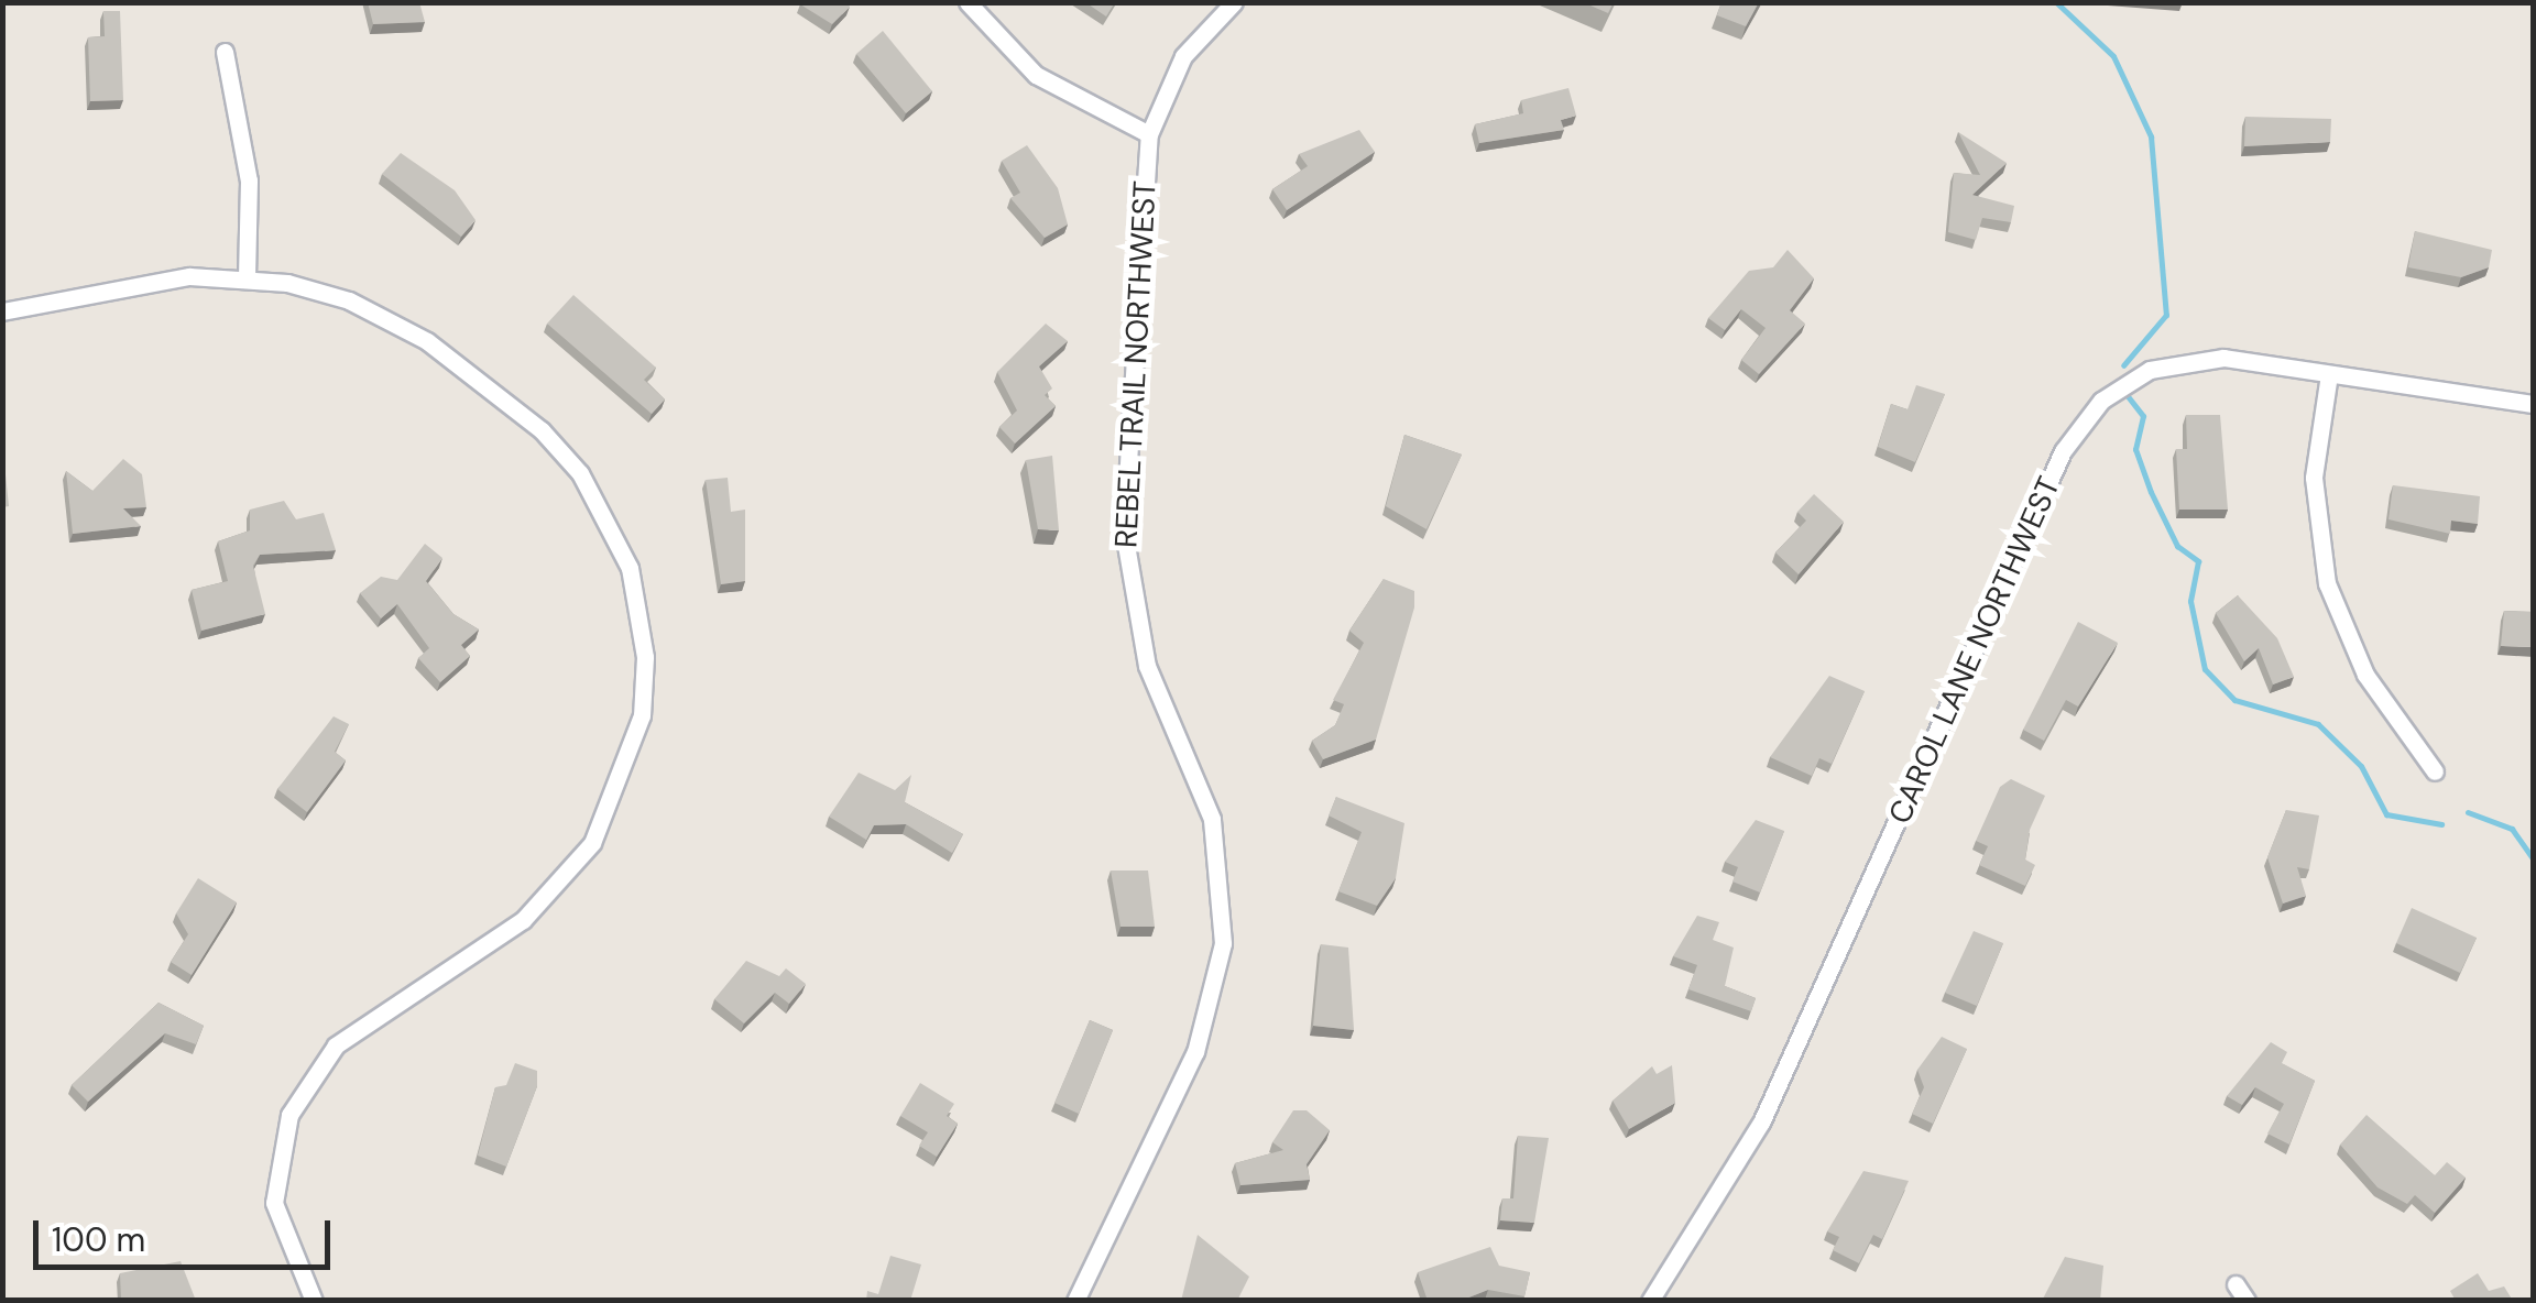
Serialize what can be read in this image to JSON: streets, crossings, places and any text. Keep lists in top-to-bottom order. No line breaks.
{"streets":{"street":["REBEL TRAIL NORTHWEST","CAROL LANE NORTHWEST"]},"scale_bar":"100 m"}
